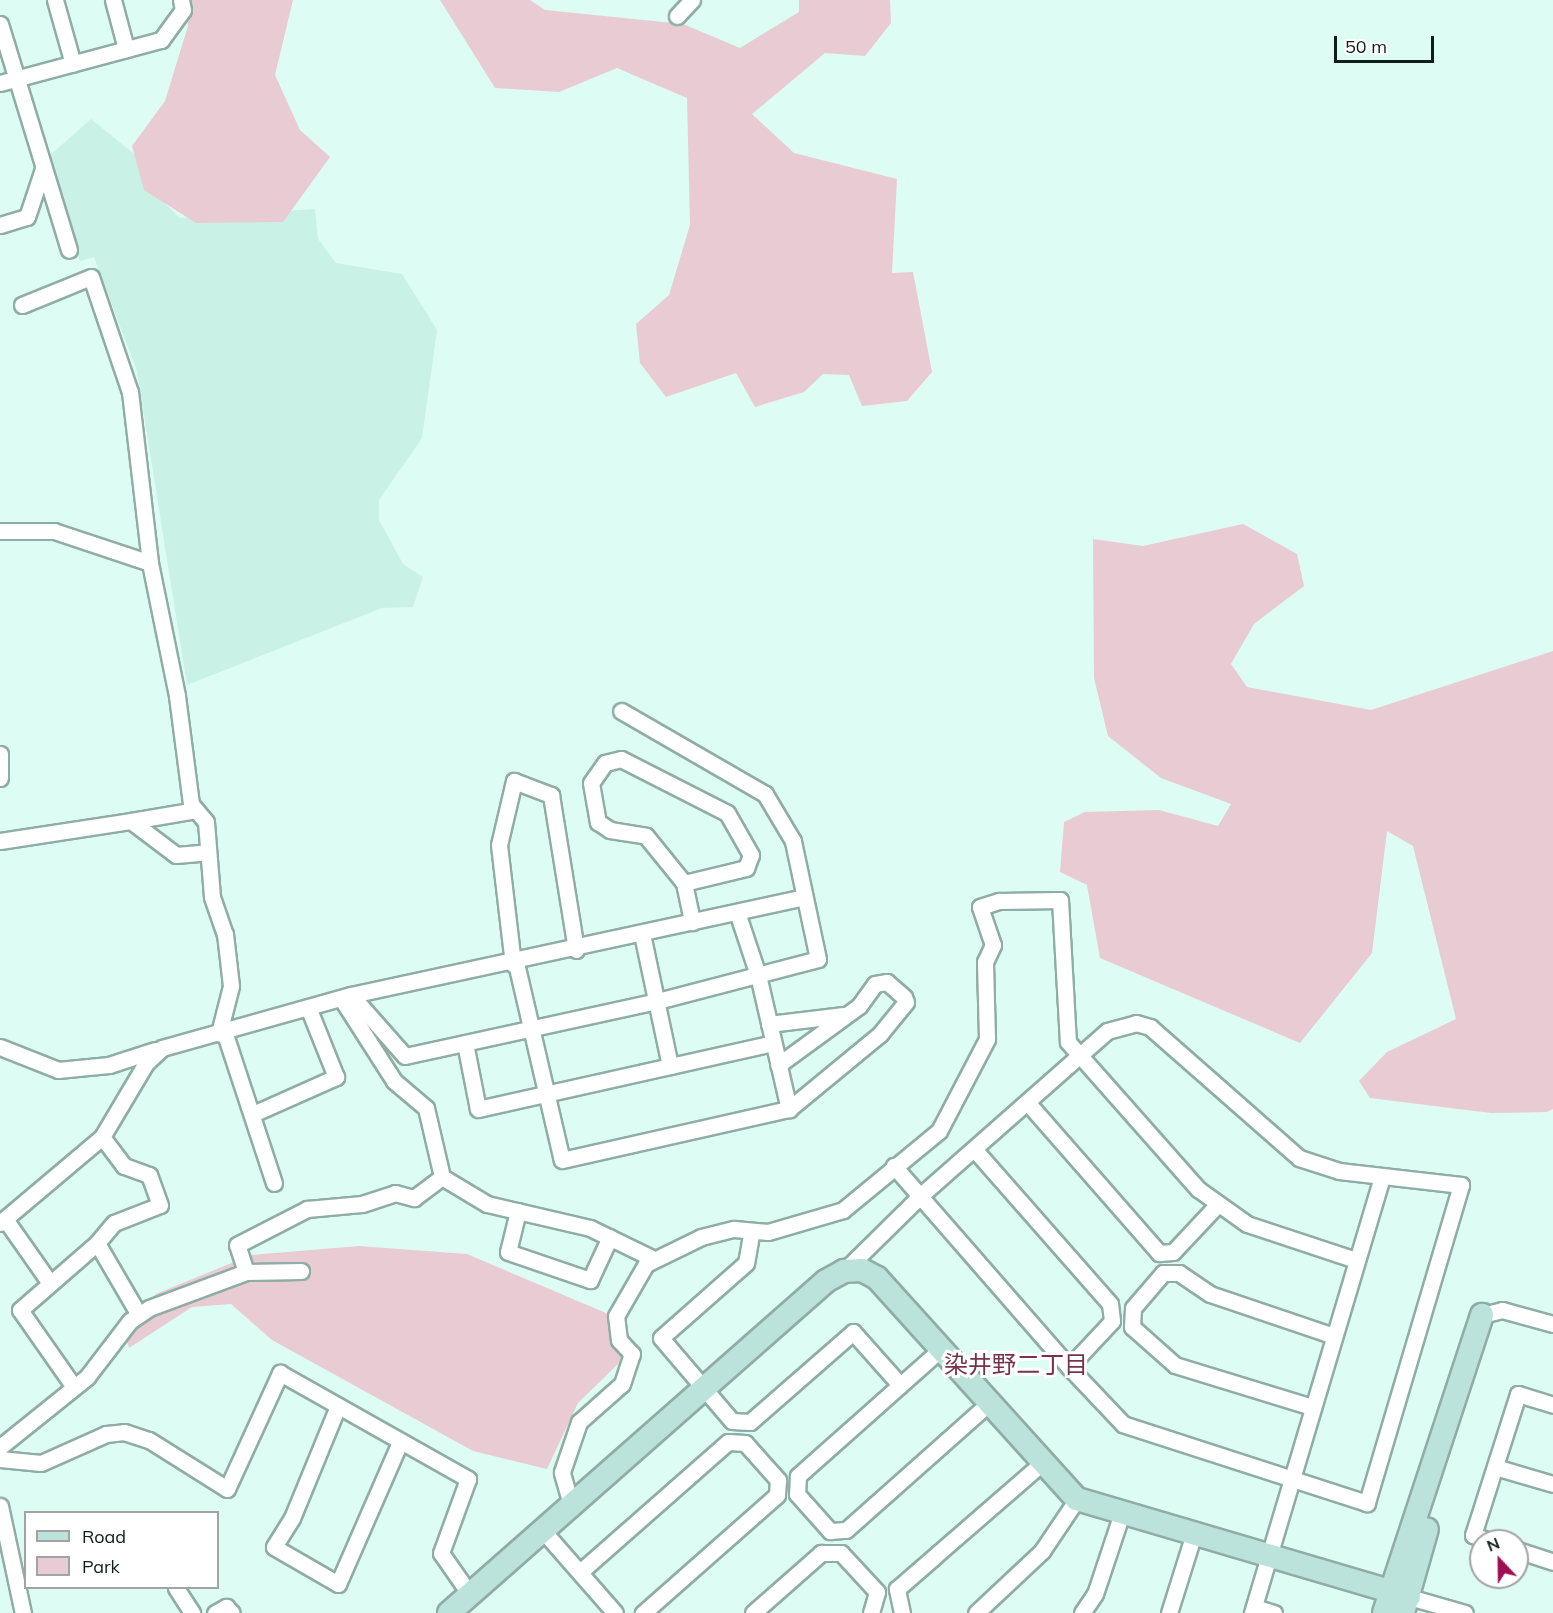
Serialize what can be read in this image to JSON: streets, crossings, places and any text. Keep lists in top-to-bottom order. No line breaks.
{"districts":["染井野二丁目"],"legend":["Road","Park"],"scale_bar":"50 m","north":"top"}
